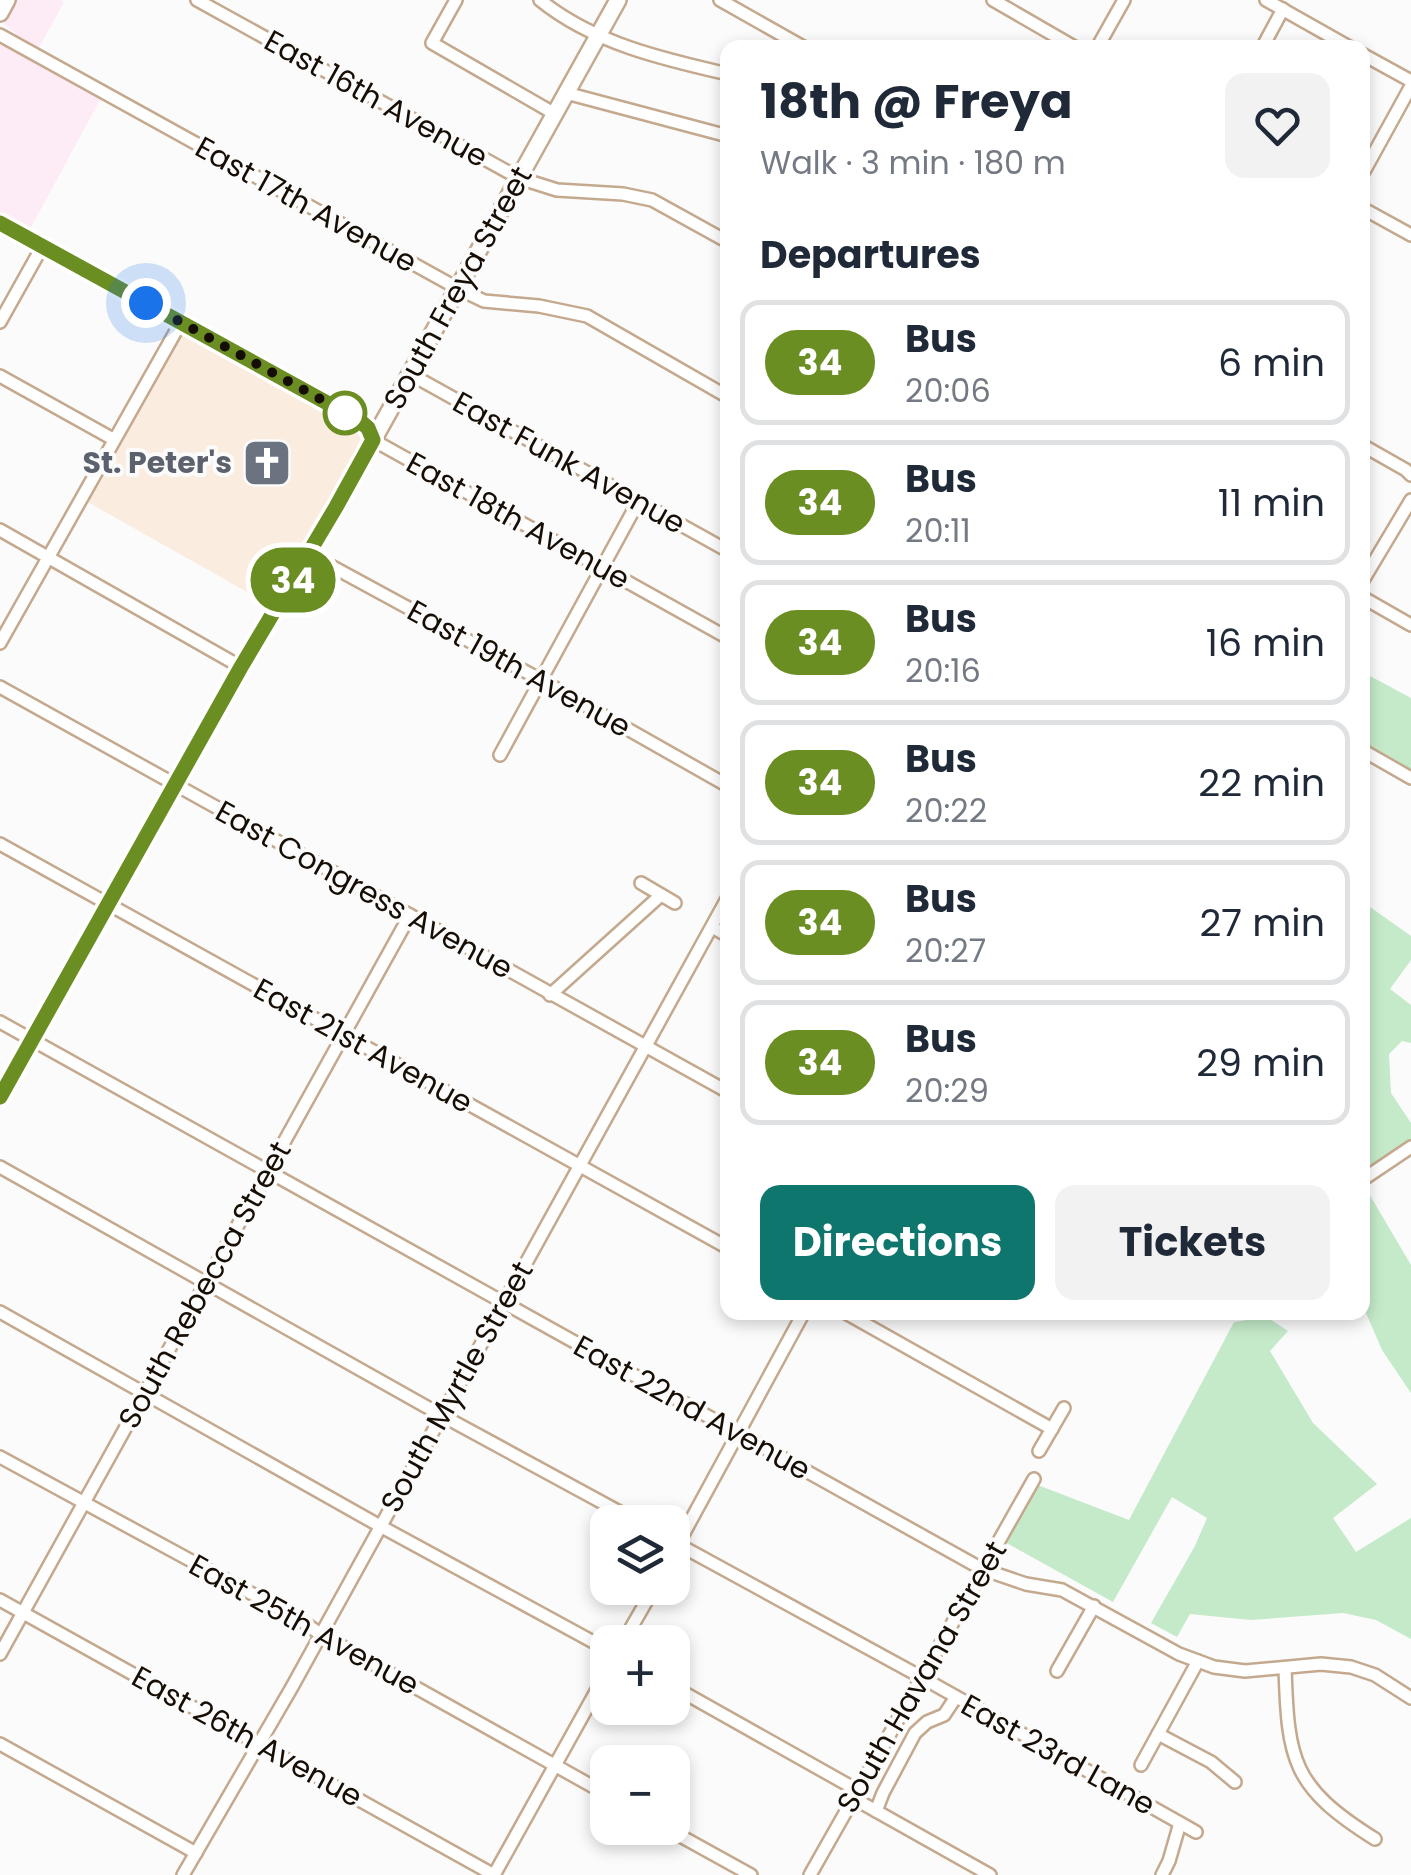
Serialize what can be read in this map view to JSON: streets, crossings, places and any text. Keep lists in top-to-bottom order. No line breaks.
{"streets":{"main road":["South Freya Street"],"street":["East 16th Avenue","East 17th Avenue","East Funk Avenue","East 18th Avenue","East 19th Avenue","East Congress Avenue","East 21st Avenue","South Rebecca Street","South Myrtle Street","East 22nd Avenue","East 25th Avenue","South Havana Street","East 26th Avenue","East 23rd Lane"]},"crossings":[["East 16th Avenue","South Freya Street"],["East 17th Avenue","South Freya Street"],["South Freya Street","East Funk Avenue"],["South Freya Street","East 18th Avenue"],["South Freya Street","East 19th Avenue"],["South Freya Street","East Congress Avenue"],["South Freya Street","East 21st Avenue"],["South Freya Street","East 22nd Avenue"],["East Congress Avenue","South Rebecca Street"],["East Congress Avenue","South Myrtle Street"],["East 21st Avenue","South Rebecca Street"],["East 21st Avenue","South Myrtle Street"],["South Rebecca Street","East 22nd Avenue"],["South Rebecca Street","East 25th Avenue"],["South Rebecca Street","East 26th Avenue"],["South Myrtle Street","East 22nd Avenue"],["South Myrtle Street","East 25th Avenue"],["South Myrtle Street","East 26th Avenue"],["East 22nd Avenue","South Havana Street"],["South Havana Street","East 23rd Lane"]],"places":{"church":["St. Peter's"]},"lines":["bus line 34"],"page":{"on_map":"34","heading":[["18th @ Freya","Walk · 3 min · 180 m"],"Departures"],"list":[{"mark":"34","name":"Bus","note":"20:06","value":"6 min"},{"mark":"34","name":"Bus","note":"20:11","value":"11 min"},{"mark":"34","name":"Bus","note":"20:16","value":"16 min"},{"mark":"34","name":"Bus","note":"20:22","value":"22 min"},{"mark":"34","name":"Bus","note":"20:27","value":"27 min"},{"mark":"34","name":"Bus","note":"20:29","value":"29 min"}],"buttons":["Directions","Tickets"],"map_buttons":["+","−"]}}
